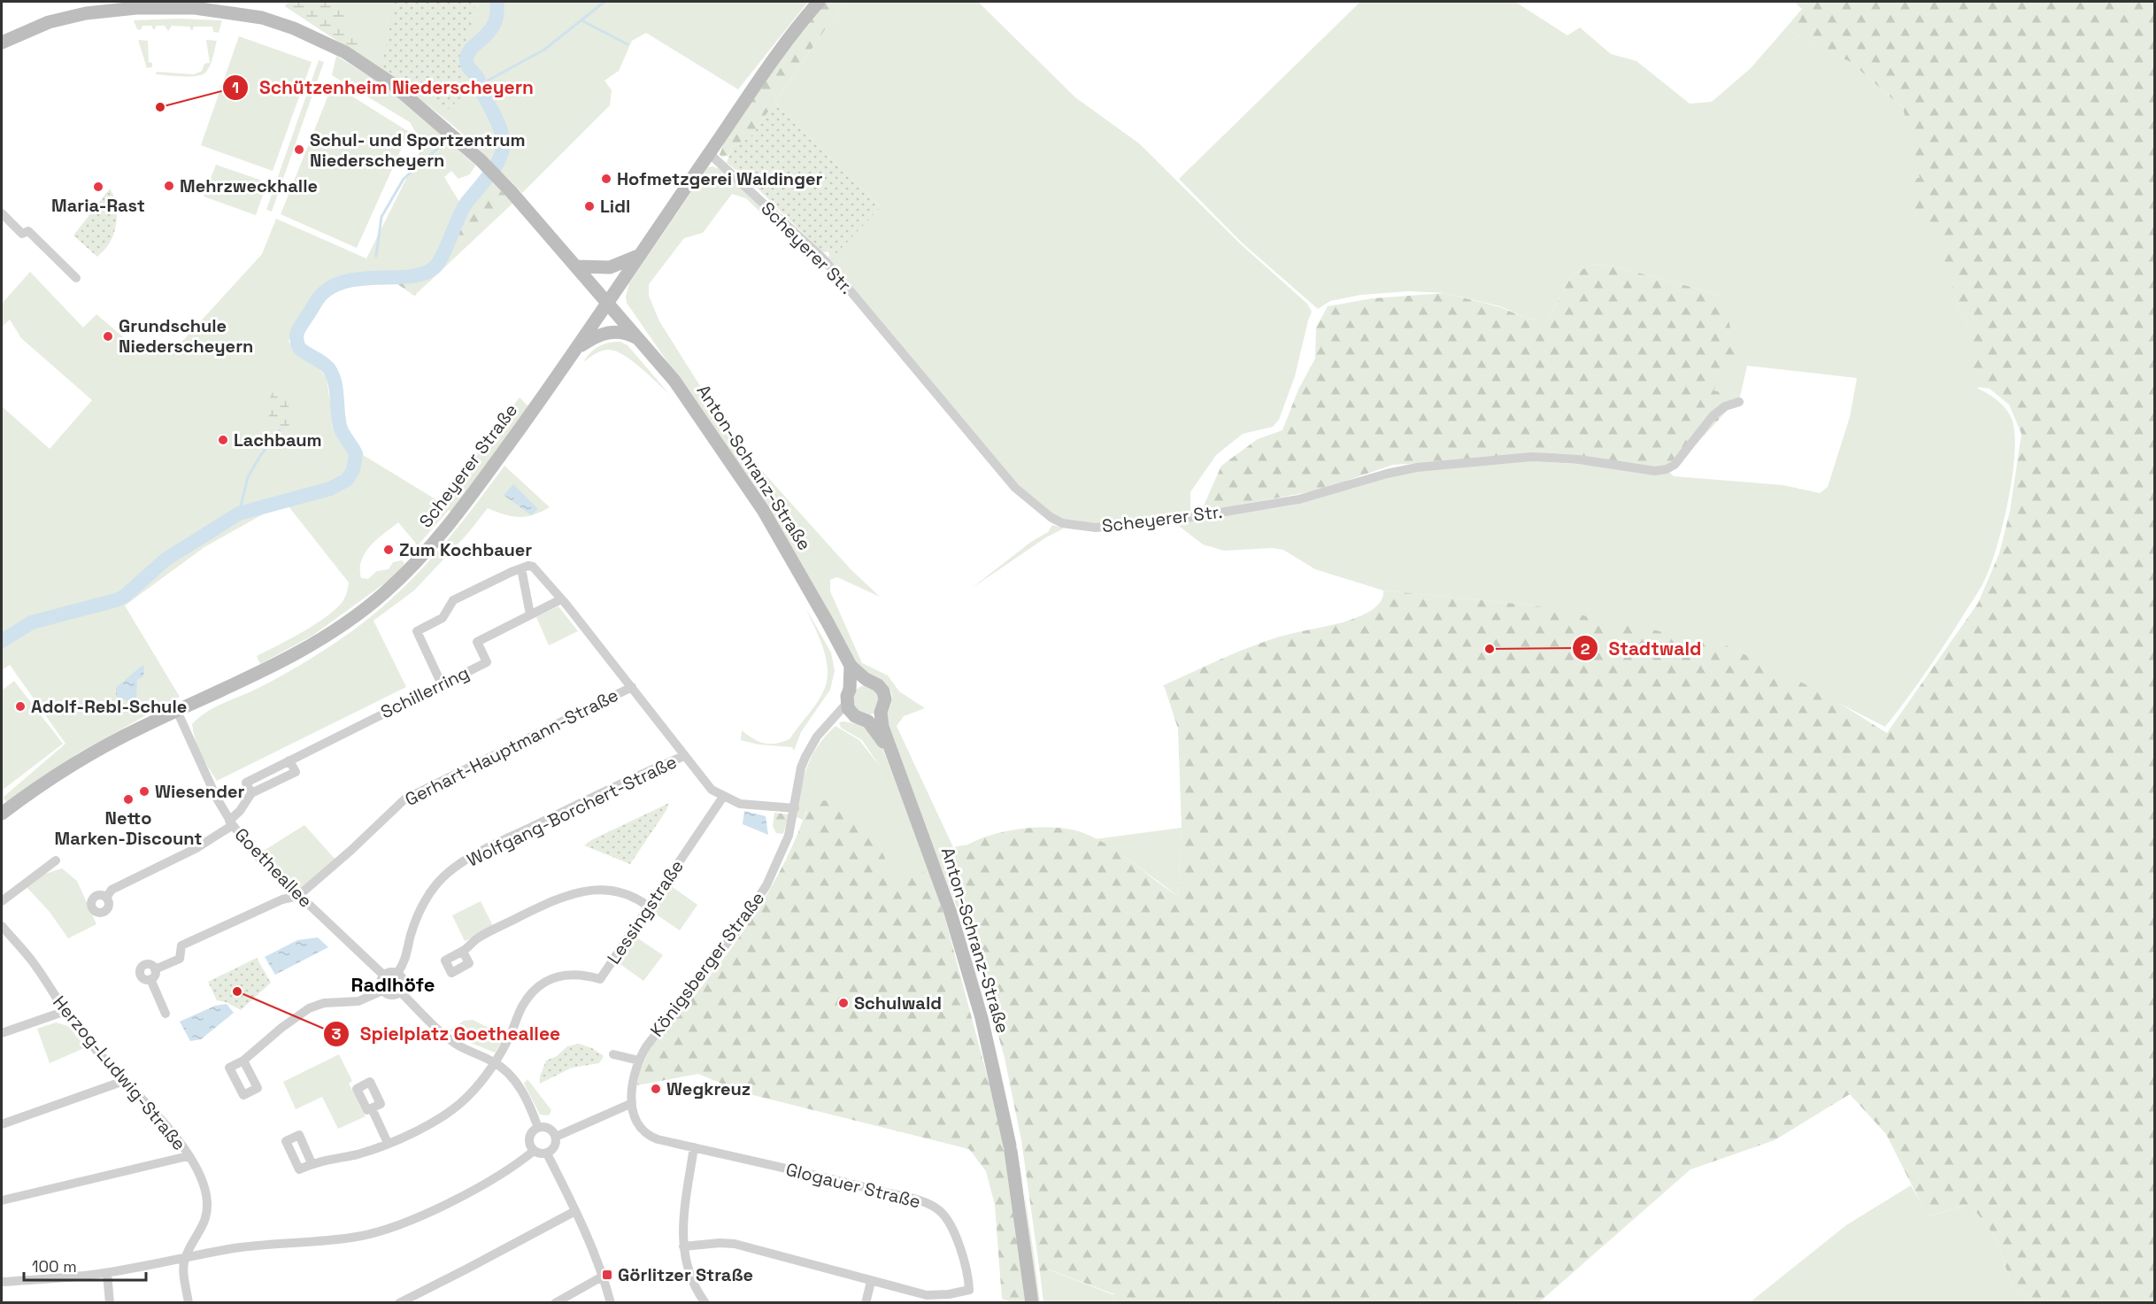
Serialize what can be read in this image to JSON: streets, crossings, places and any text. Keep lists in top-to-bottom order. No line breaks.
{"streets":{"main road":["Scheyerer Straße","Anton-Schranz-Straße"],"street":["Scheyerer Str.","Schillerring","Gerhart-Hauptmann-Straße","Wolfgang-Borchert-Straße","Goetheallee","Lessingstraße","Königsberger Straße","Herzog-Ludwig-Straße","Glogauer Straße"]},"crossings":[["Scheyerer Str.","Scheyerer Straße"],["Scheyerer Straße","Anton-Schranz-Straße"],["Scheyerer Straße","Goetheallee"],["Anton-Schranz-Straße","Königsberger Straße"],["Schillerring","Goetheallee"],["Gerhart-Hauptmann-Straße","Goetheallee"],["Wolfgang-Borchert-Straße","Goetheallee"],["Königsberger Straße","Glogauer Straße"]],"districts":["Radlhöfe"],"places":{"other":["Schützenheim Niederscheyern","Schul- und Sportzentrum Niederscheyern","Hofmetzgerei Waldinger","Mehrzweckhalle","Maria-Rast","Lidl","Grundschule Niederscheyern","Lachbaum","Zum Kochbauer","Stadtwald","Adolf-Rebl-Schule","Wiesender","Netto Marken-Discount","Spielplatz Goetheallee","Schulwald","Wegkreuz"],"transit":["Görlitzer Straße"]},"scale_bar":"100 m"}
